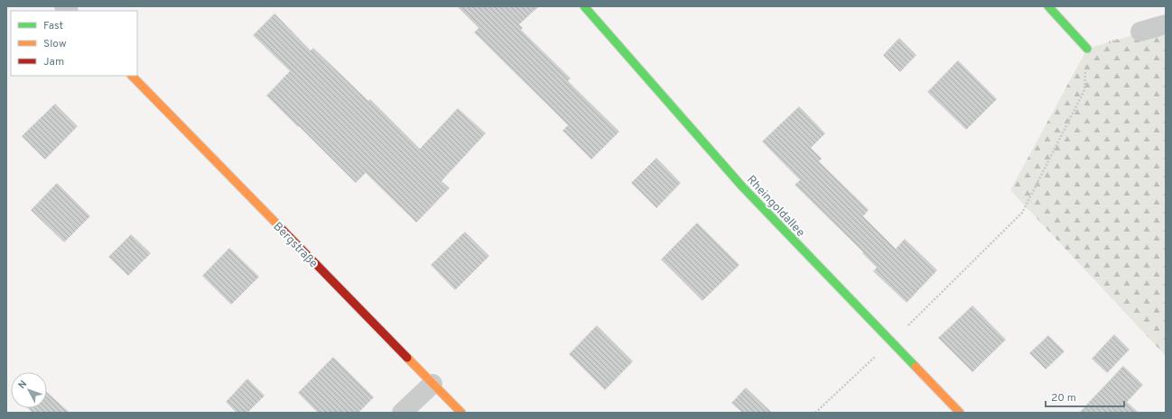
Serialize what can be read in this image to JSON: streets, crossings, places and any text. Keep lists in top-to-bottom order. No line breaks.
{"streets":{"street":["Rheingoldallee","Bergstraße"]},"legend":["Fast","Slow","Jam"],"scale_bar":"20 m","north":"top left"}
